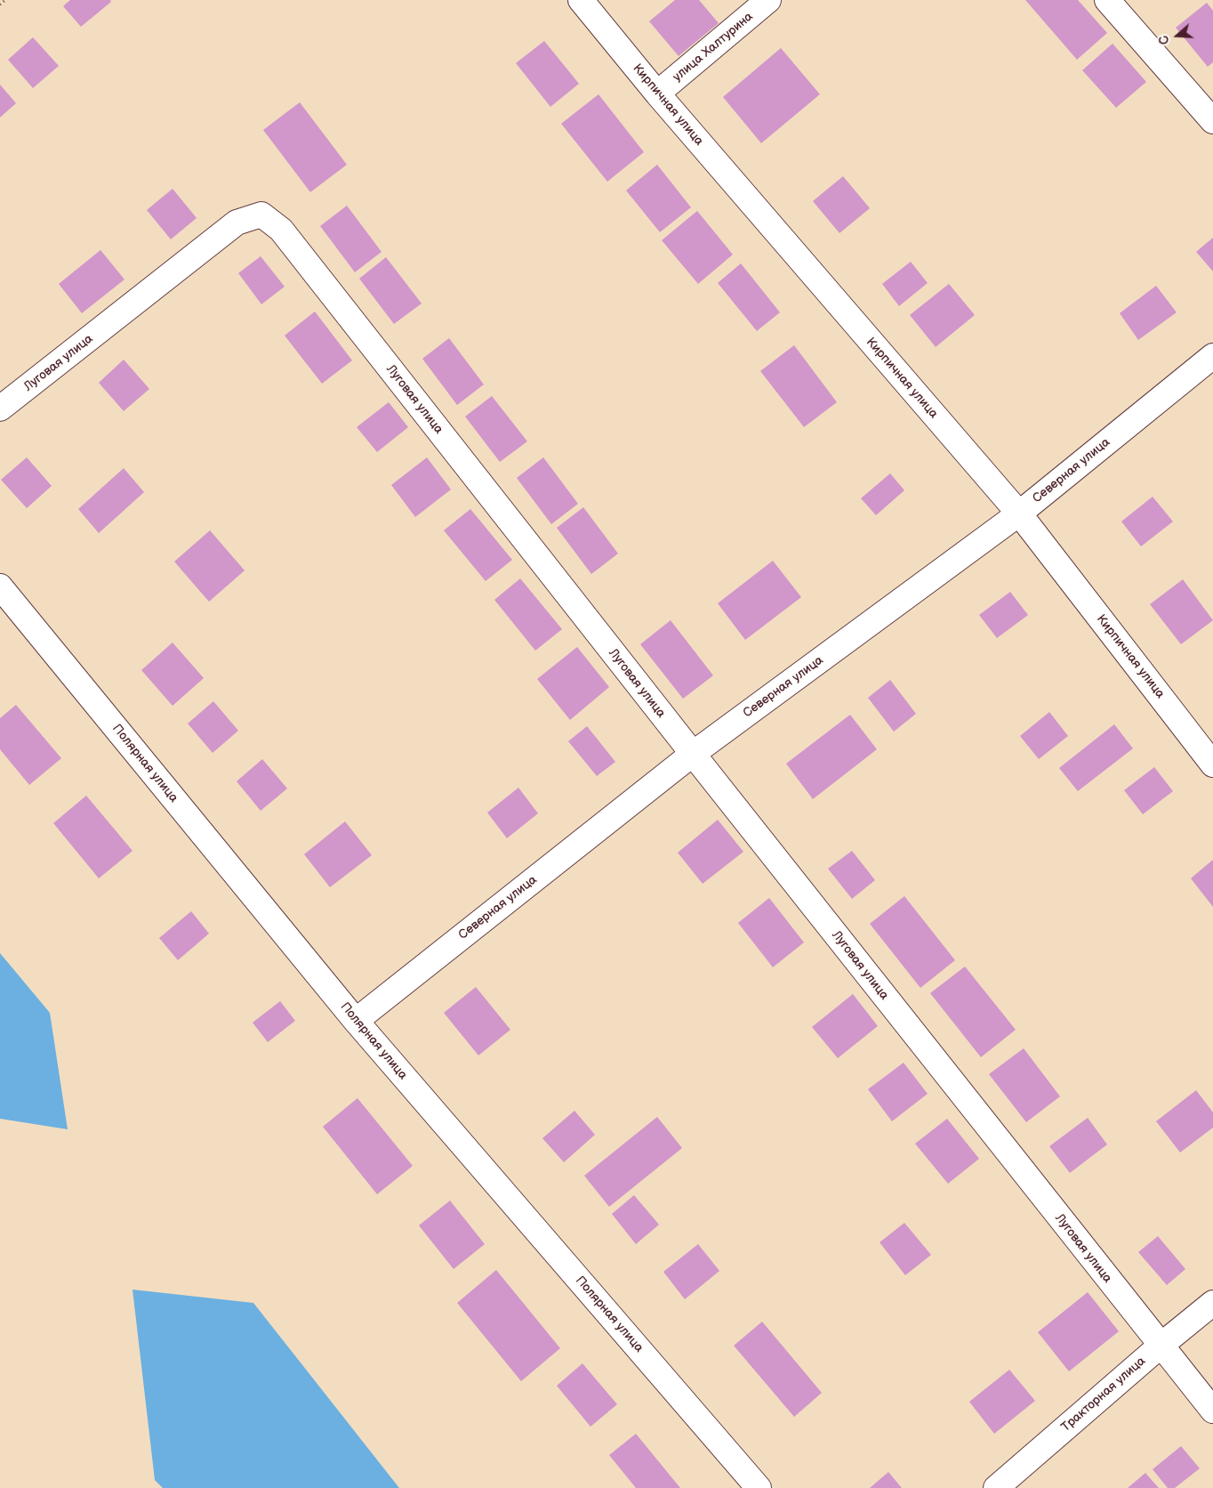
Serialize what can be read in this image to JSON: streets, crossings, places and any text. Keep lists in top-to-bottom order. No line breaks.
{"streets":{"street":["улица Халтурина","Кирпичная улица","Луговая улица","Северная улица","Полярная улица","Тракторная улица"]},"crossings":[["улица Халтурина","Кирпичная улица"],["Кирпичная улица","Северная улица"],["Луговая улица","Северная улица"],["Луговая улица","Тракторная улица"],["Северная улица","Полярная улица"]],"north":"left"}
